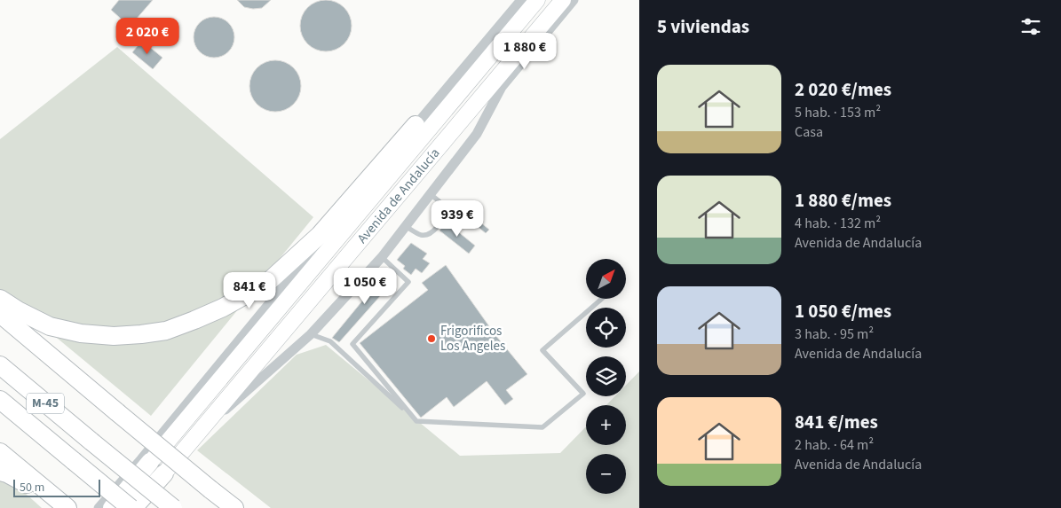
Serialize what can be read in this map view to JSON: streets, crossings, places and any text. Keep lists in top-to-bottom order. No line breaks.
{"streets":{"highway":["M-45"],"main road":["Avenida de Andalucía"]},"places":["Frigorificos Los Angeles"],"scale_bar":"50 m","north":"top right","page":{"heading":"5 viviendas","price":["2 020 €","1 880 €","939 €","1 050 €","841 €"],"list":[{"name":"2 020 €/mes","note":"5 hab. · 153 m² · Casa"},{"name":"1 880 €/mes","note":"4 hab. · 132 m² · Avenida de Andalucía"},{"name":"1 050 €/mes","note":"3 hab. · 95 m² · Avenida de Andalucía"},{"name":"841 €/mes","note":"2 hab. · 64 m² · Avenida de Andalucía"}],"map_buttons":["+","−"],"scale":"50 m"}}
